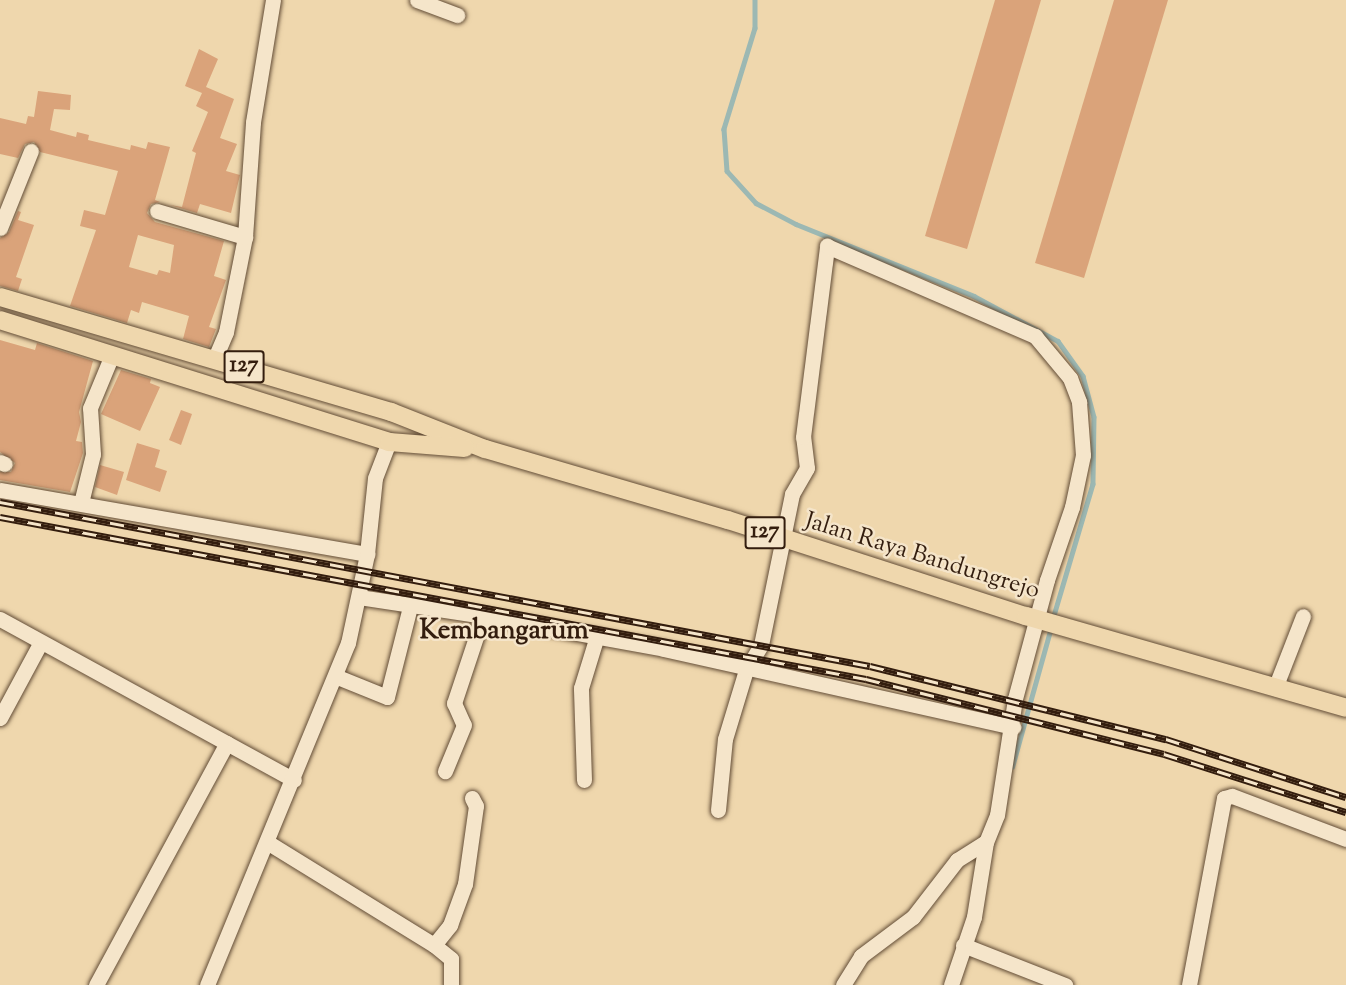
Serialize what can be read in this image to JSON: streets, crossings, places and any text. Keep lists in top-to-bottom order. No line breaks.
{"streets":{"main road":["127","Jalan Raya Bandungrejo"]},"districts":["Kembangarum"]}
